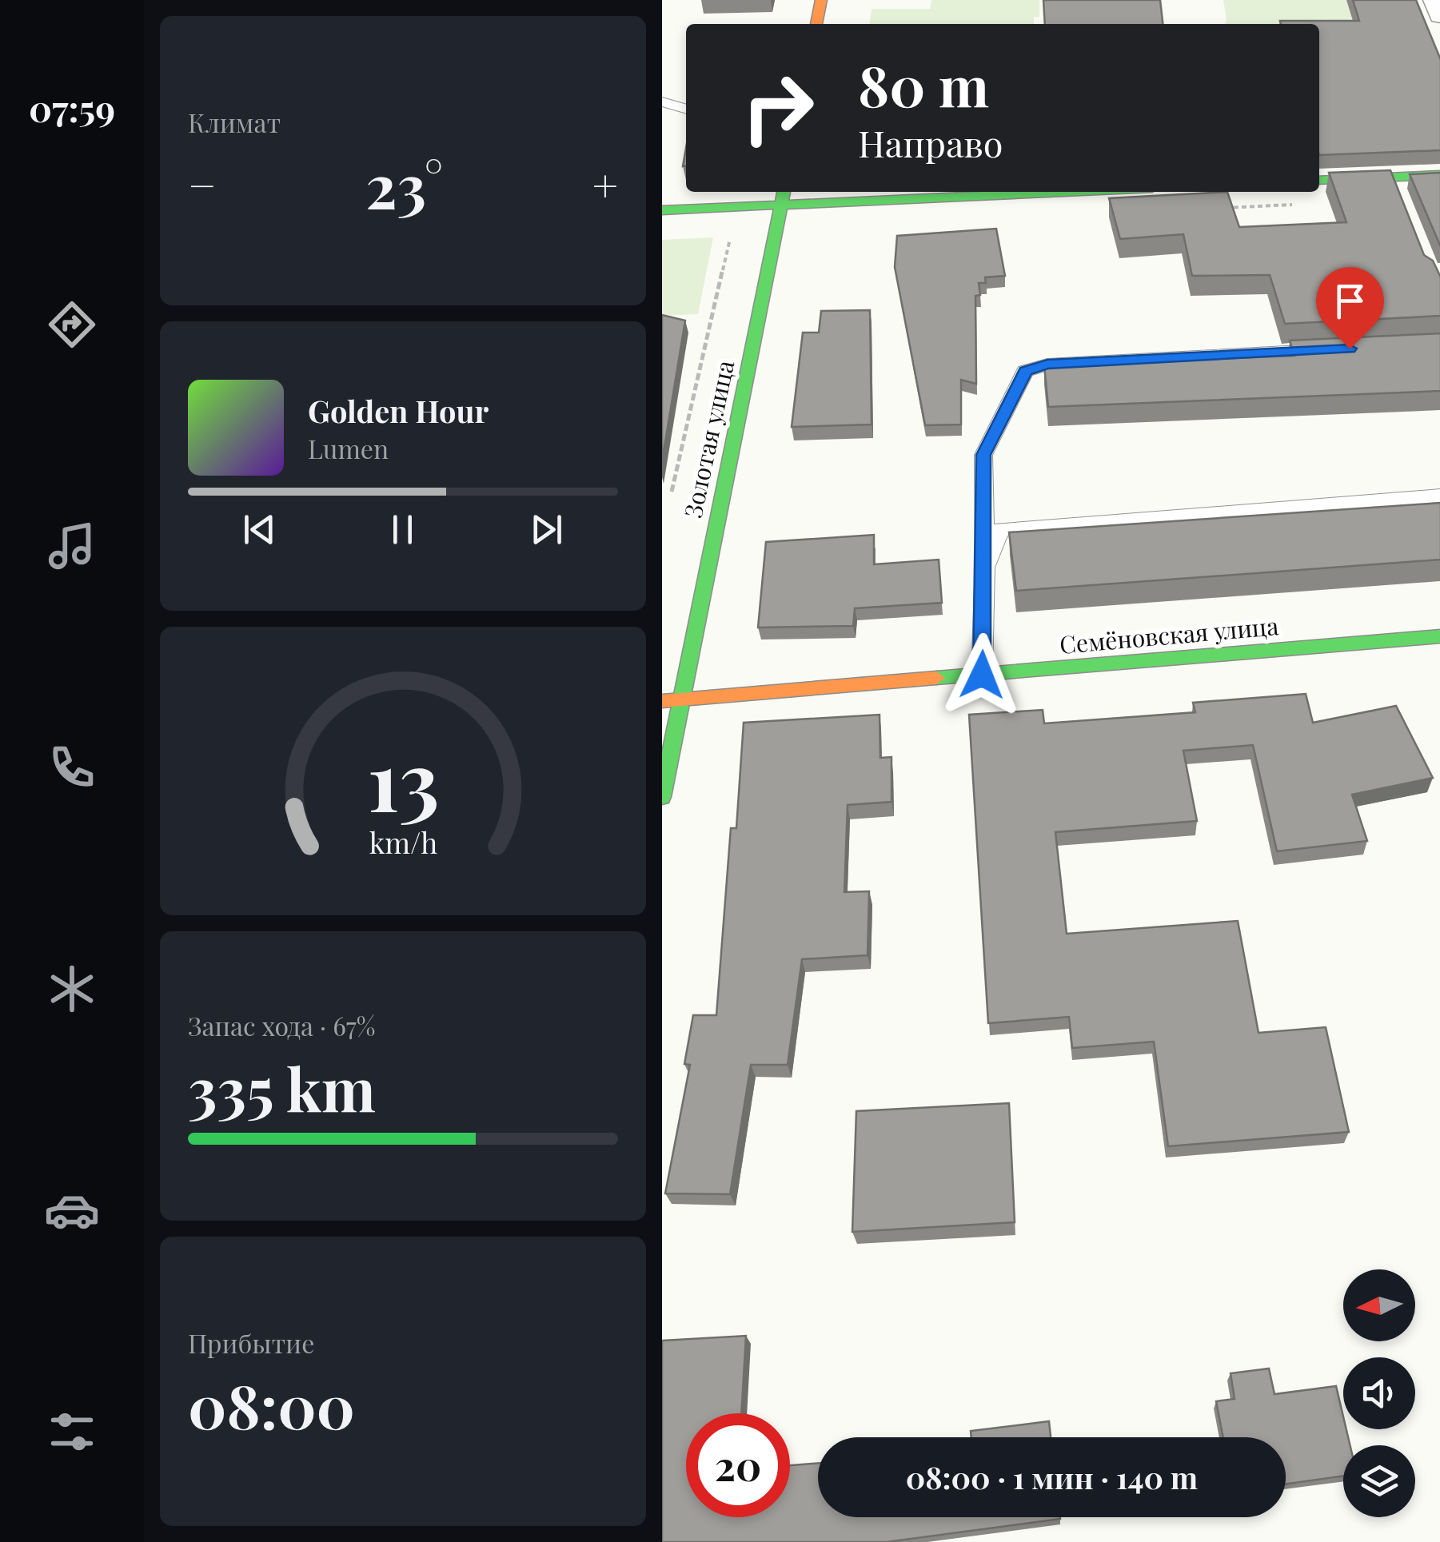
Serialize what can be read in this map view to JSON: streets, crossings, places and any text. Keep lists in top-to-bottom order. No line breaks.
{"streets":{"street":["Золотая улица","Семёновская улица"]},"crossings":[["Золотая улица","Семёновская улица"]],"north":"left","page":{"tabs":"07:59","tile":["Климат",["Запас хода · 67%","335 km"],["Прибытие","08:00"]],"turn":["80 m","Направо"],"heat":["−","23°","+"],"song":["Golden Hour","Lumen"],"limit":"20","trip":"08:00 · 1 мин · 140 m","gauge":["13","km/h"]}}
